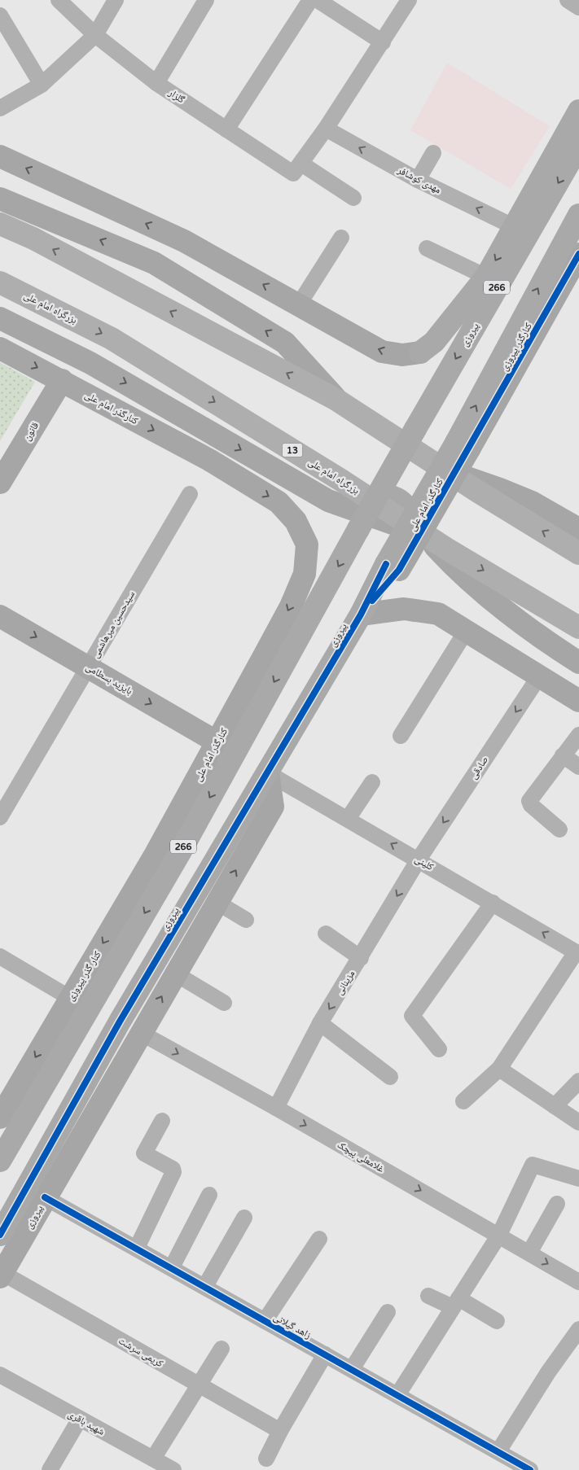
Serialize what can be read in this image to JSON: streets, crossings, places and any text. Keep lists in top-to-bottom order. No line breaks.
{"streets":{"highway":["بزرگراه امام علی","13"],"main road":["266","پیروزی","کنارگذر پیروزی","کنارگذر امام علی","قانون","بایزید بسطامی","کنار گذر پیروزی"],"street":["گلزار","مهدی کوشافر","سیدحسین میرهاشمی","صادقی","کلینی","مزینانی","غلامعلی پیچک","زاهد گیلانی","کریمی سرشت","شهید باقری"]},"crossings":[["مهدی کوشافر","266"],["بزرگراه امام علی","پیروزی"],["پیروزی","کنارگذر پیروزی"],["پیروزی","کنارگذر امام علی"],["پیروزی","کلینی"],["پیروزی","غلامعلی پیچک"],["پیروزی","زاهد گیلانی"],["پیروزی","کریمی سرشت"],["کنارگذر پیروزی","کنارگذر امام علی"],["کنارگذر امام علی","قانون"],["کنارگذر امام علی","بایزید بسطامی"],["کنارگذر امام علی","کنار گذر پیروزی"],["سیدحسین میرهاشمی","بایزید بسطامی"],["صادقی","کلینی"],["صادقی","مزینانی"],["کلینی","مزینانی"],["مزینانی","غلامعلی پیچک"]],"one_way":["بایزید بسطامی","کلینی","کنار گذر پیروزی","مزینانی"]}
